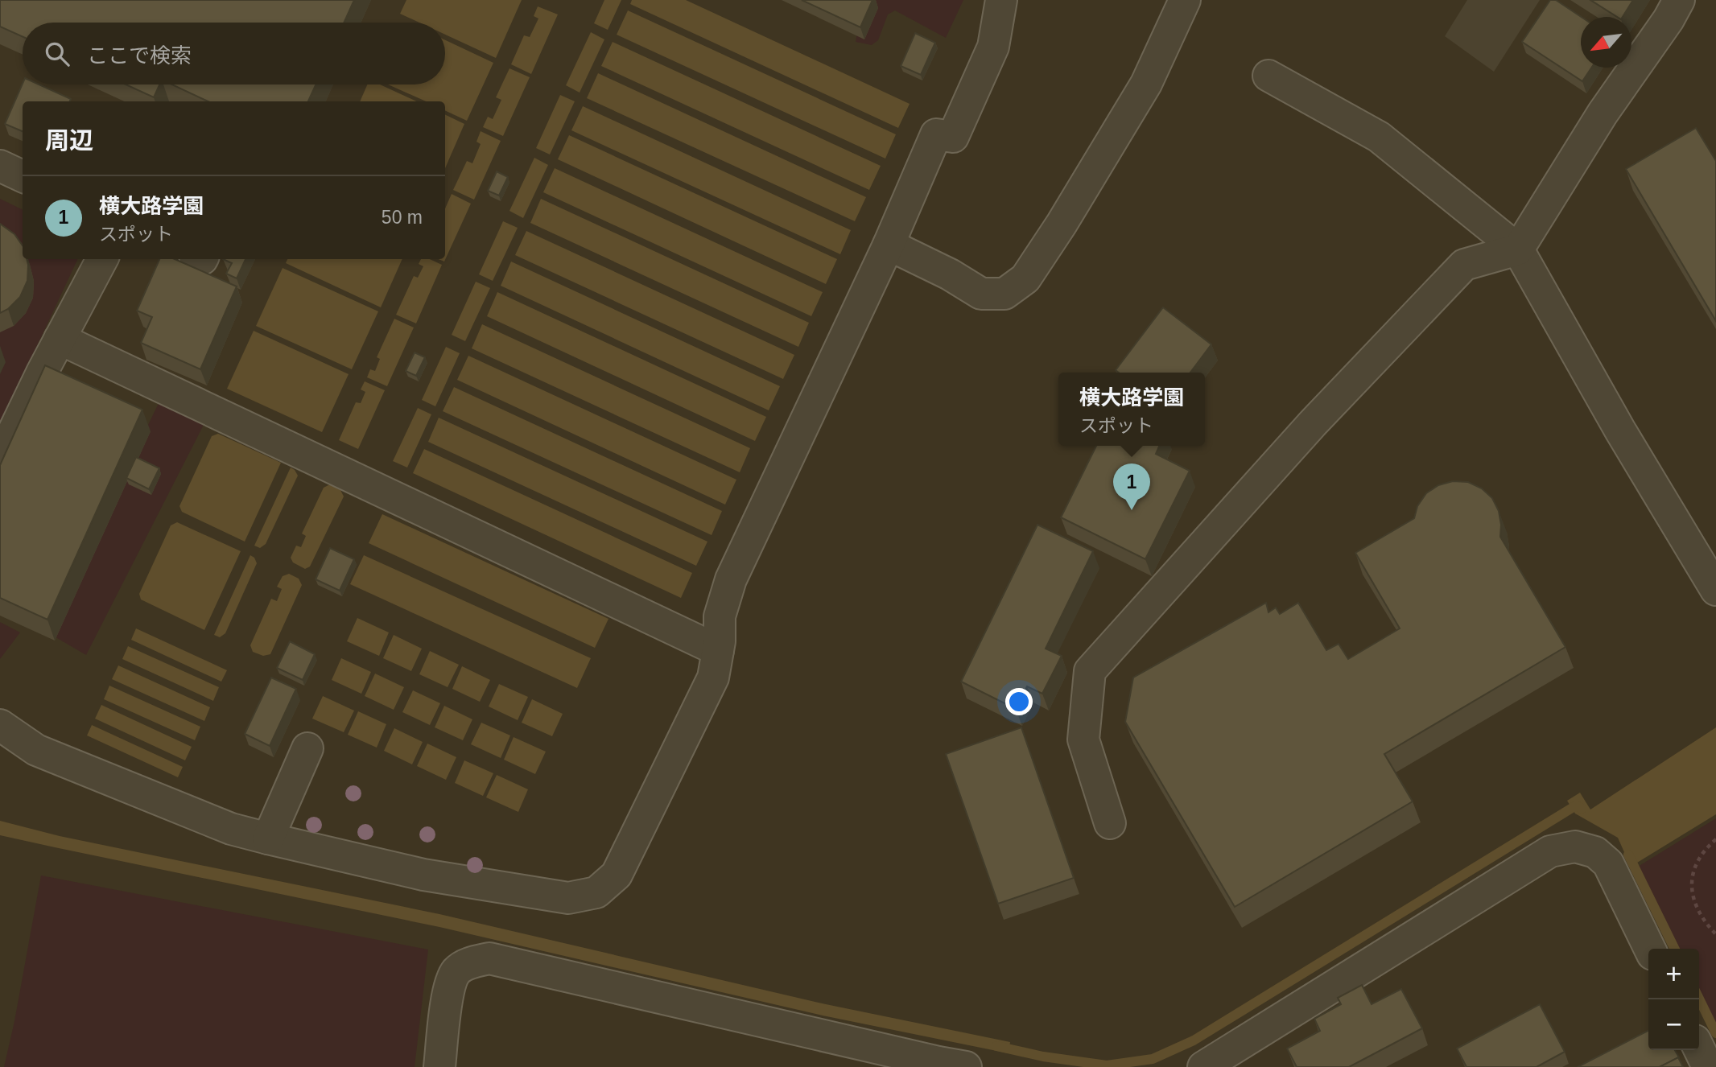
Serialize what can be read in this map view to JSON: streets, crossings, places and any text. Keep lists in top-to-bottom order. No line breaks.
{"north":"bottom left","page":{"search":"ここで検索","heading":"周辺","list":[{"mark":"1","name":"横大路学園","note":"スポット","value":"50 m"}],"popup":["横大路学園","スポット"],"pins":"1","map_buttons":["+","−"]}}
